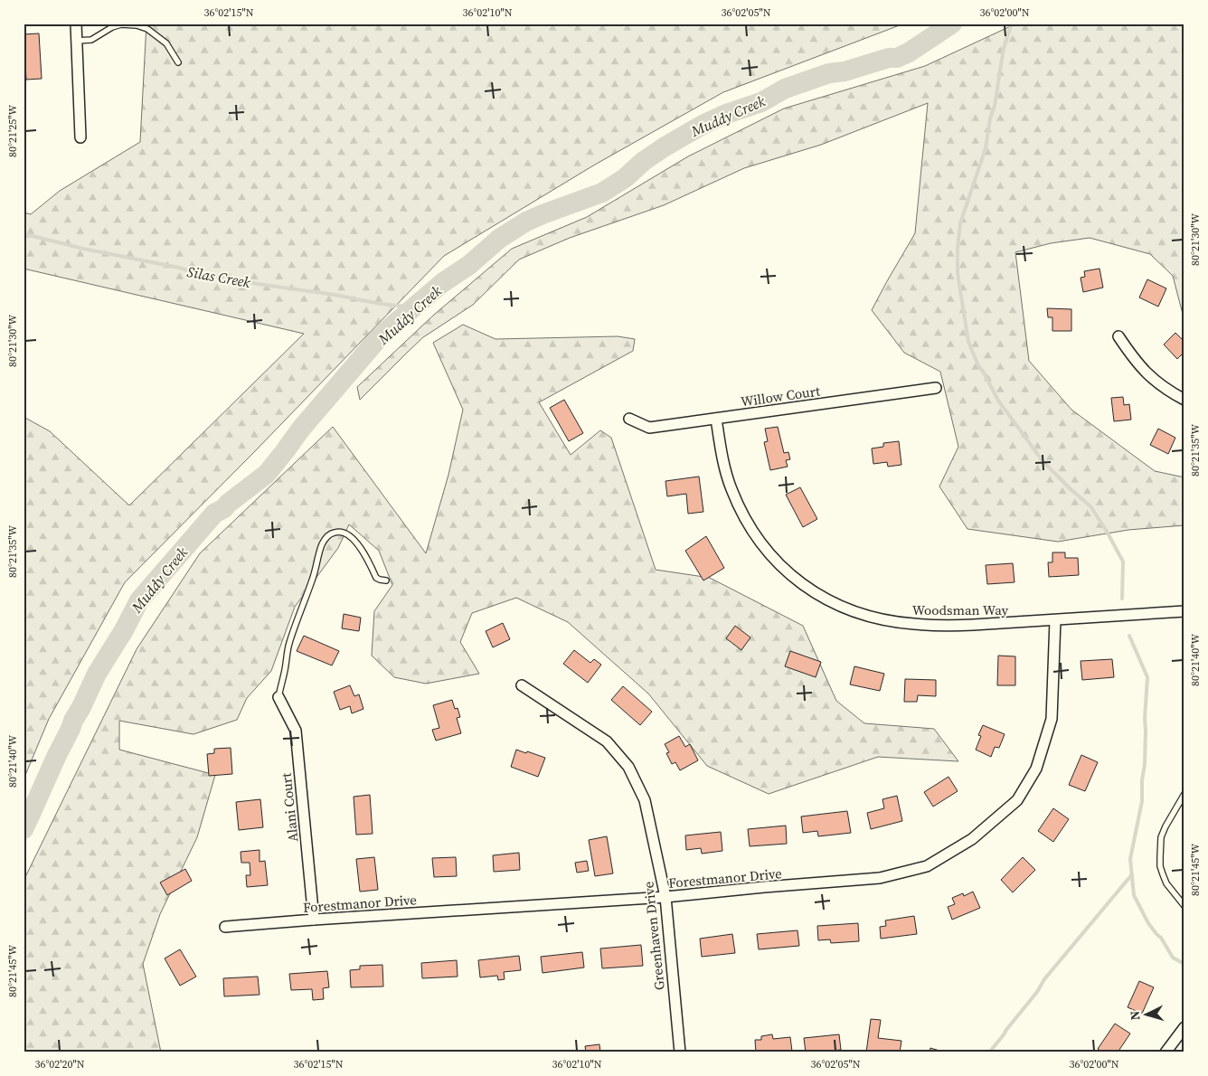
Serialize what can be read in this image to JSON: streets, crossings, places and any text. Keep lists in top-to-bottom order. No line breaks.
{"streets":{"street":["Willow Court","Woodsman Way","Alani Court","Forestmanor Drive","Greenhaven Drive"]},"crossings":[["Willow Court","Woodsman Way"],["Woodsman Way","Forestmanor Drive"],["Alani Court","Forestmanor Drive"],["Forestmanor Drive","Greenhaven Drive"]],"water":["Muddy Creek","Silas Creek"],"north":"left","coordinates":["36°02'15\"N","36°02'10\"N","36°02'05\"N","36°02'00\"N","80°21'25\"W","80°21'30\"W","80°21'35\"W","80°21'40\"W","80°21'45\"W","36°02'20\"N"]}
